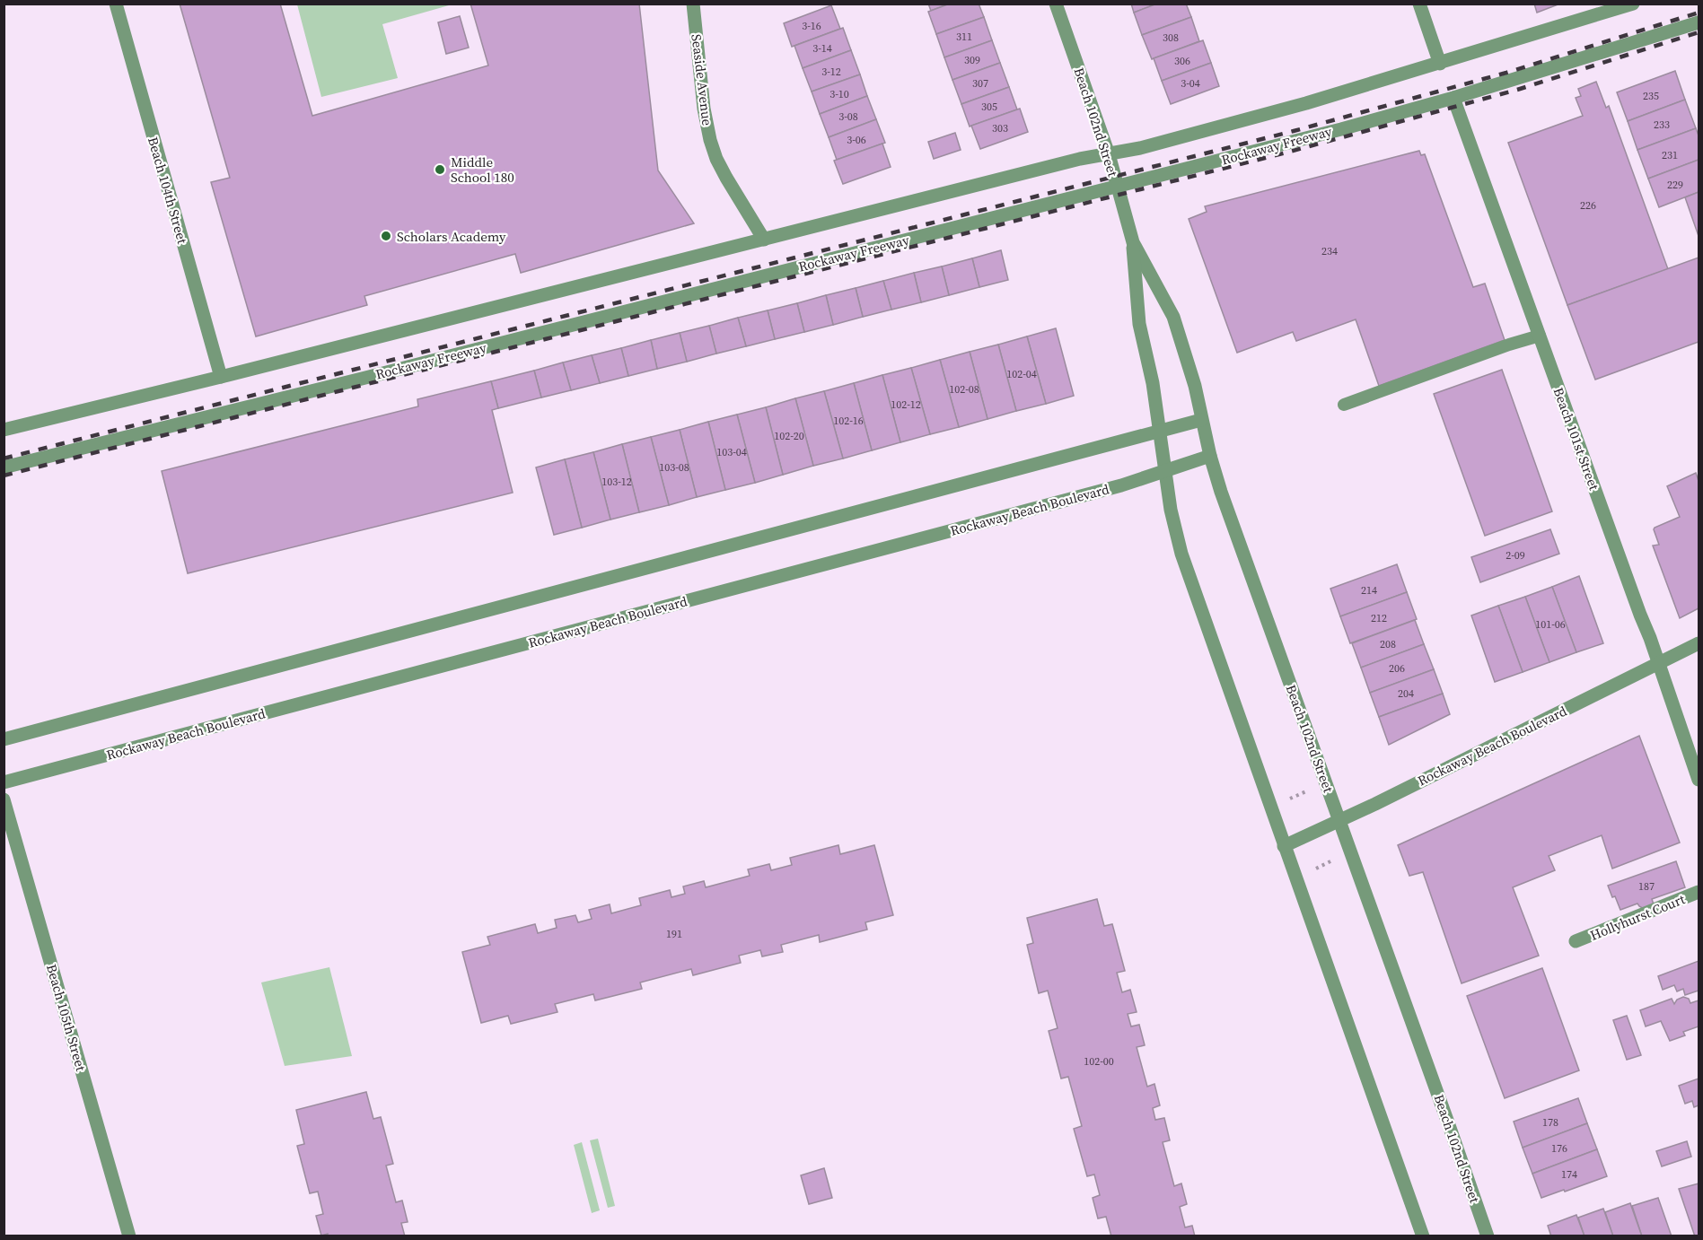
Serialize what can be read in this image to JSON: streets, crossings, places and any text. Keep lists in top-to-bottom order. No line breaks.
{"streets":{"street":["Seaside Avenue","Beach 102nd Street","Rockaway Freeway","Beach 104th Street","Beach 101st Street","Rockaway Beach Boulevard","Hollyhurst Court","Beach 105th Street"]},"crossings":[["Beach 102nd Street","Rockaway Freeway"],["Beach 102nd Street","Rockaway Beach Boulevard"],["Rockaway Freeway","Beach 101st Street"],["Beach 101st Street","Rockaway Beach Boulevard"]],"places":["Middle School 180","Scholars Academy"],"house_numbers":["3-16","311","308","3-14","309","306","3-12","307","3-04","3-10","235","305","3-08","233","303","3-06","231","229","226","234","102-04","102-08","102-12","102-16","102-20","103-04","103-08","103-12","2-09","214","212","101-06","208","206","204","187","191","102-00","178","176","174"]}
